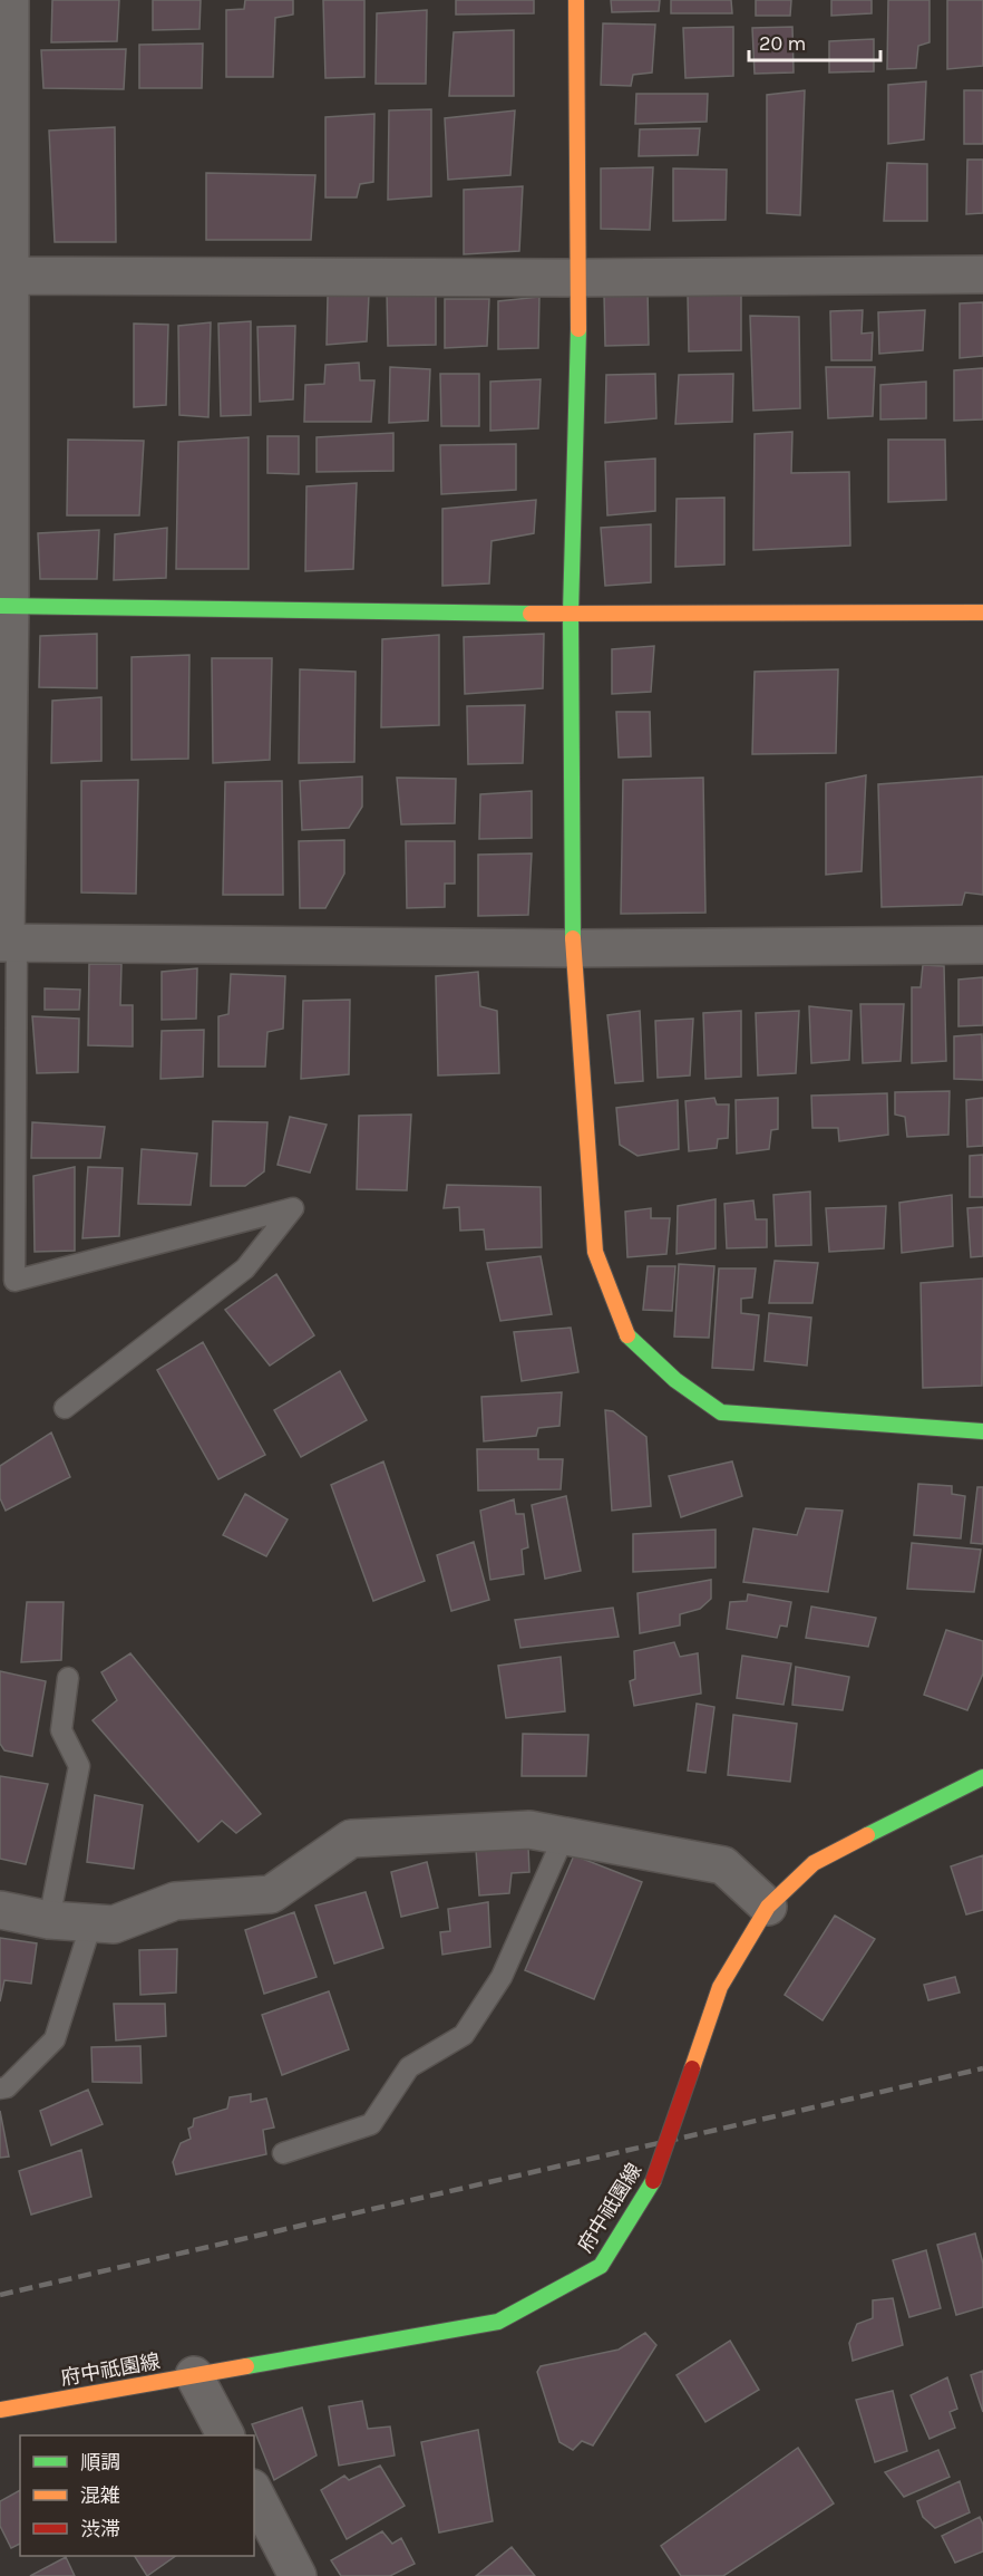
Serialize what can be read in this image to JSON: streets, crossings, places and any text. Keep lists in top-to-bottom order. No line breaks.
{"streets":{"street":["府中祇園線"]},"legend":["順調","混雑","渋滞"],"scale_bar":"20 m"}
